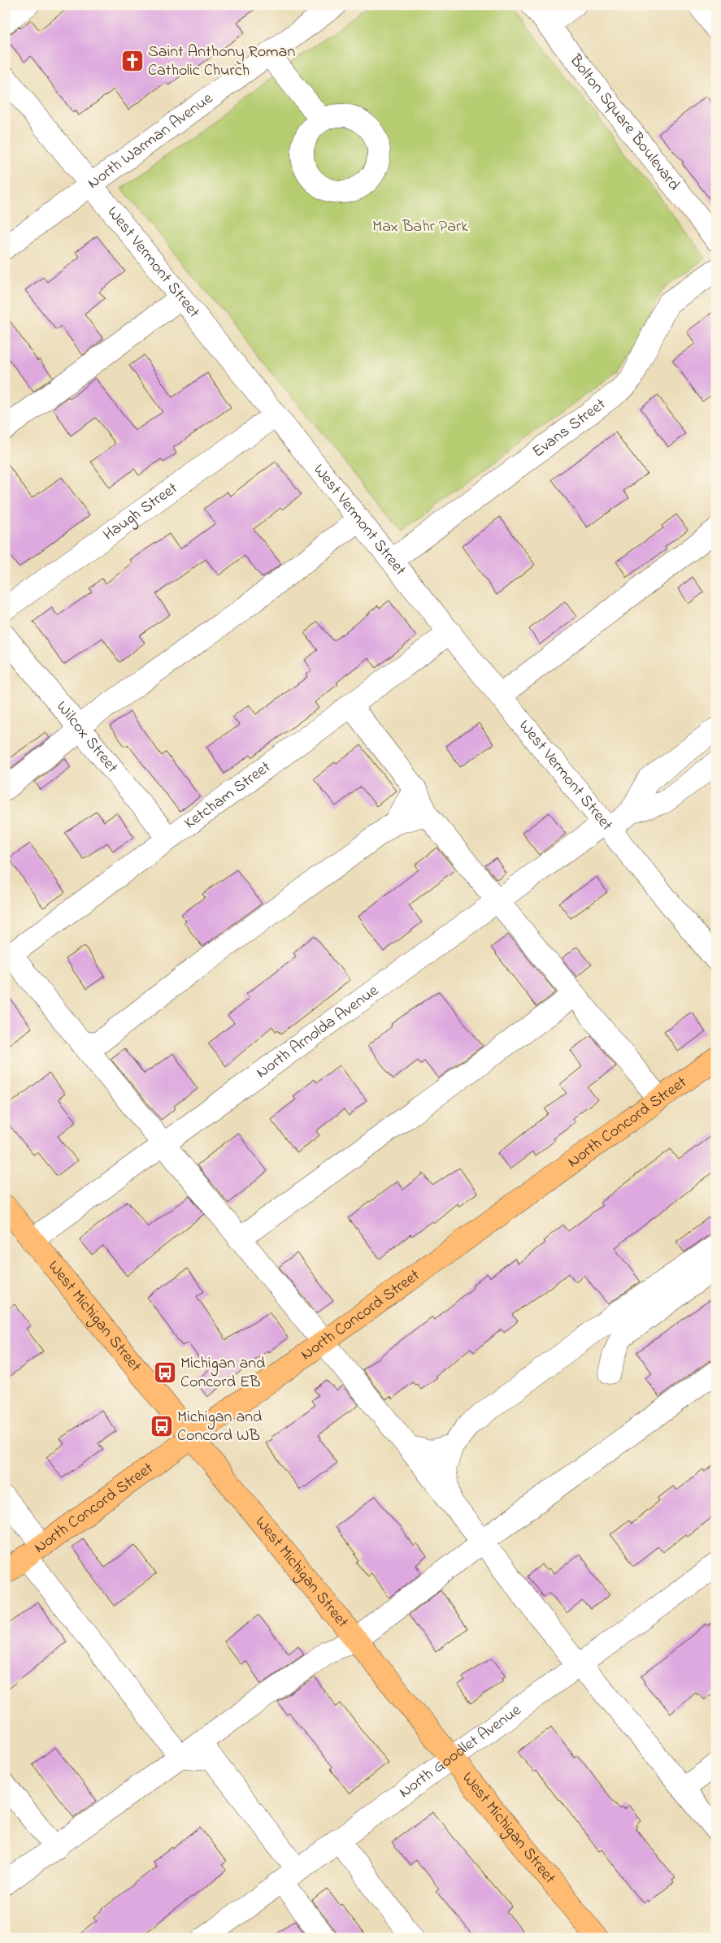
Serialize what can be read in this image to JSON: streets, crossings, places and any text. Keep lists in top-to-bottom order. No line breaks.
{"streets":{"main road":["North Concord Street","West Michigan Street"],"street":["Bolton Square Boulevard","North Warman Avenue","West Vermont Street","Evans Street","Haugh Street","Wilcox Street","Ketcham Street","North Arnolda Avenue","North Goodlet Avenue"]},"crossings":[["North Warman Avenue","West Vermont Street"],["West Vermont Street","Evans Street"],["West Vermont Street","Haugh Street"],["West Vermont Street","Ketcham Street"],["West Vermont Street","North Arnolda Avenue"],["Wilcox Street","Ketcham Street"],["North Arnolda Avenue","West Michigan Street"],["North Concord Street","West Michigan Street"],["West Michigan Street","North Goodlet Avenue"]],"parks":["Max Bahr Park"],"places":{"church":["Saint Anthony Roman Catholic Church"],"bus stop":["Michigan and Concord EB","Michigan and Concord WB"]}}
